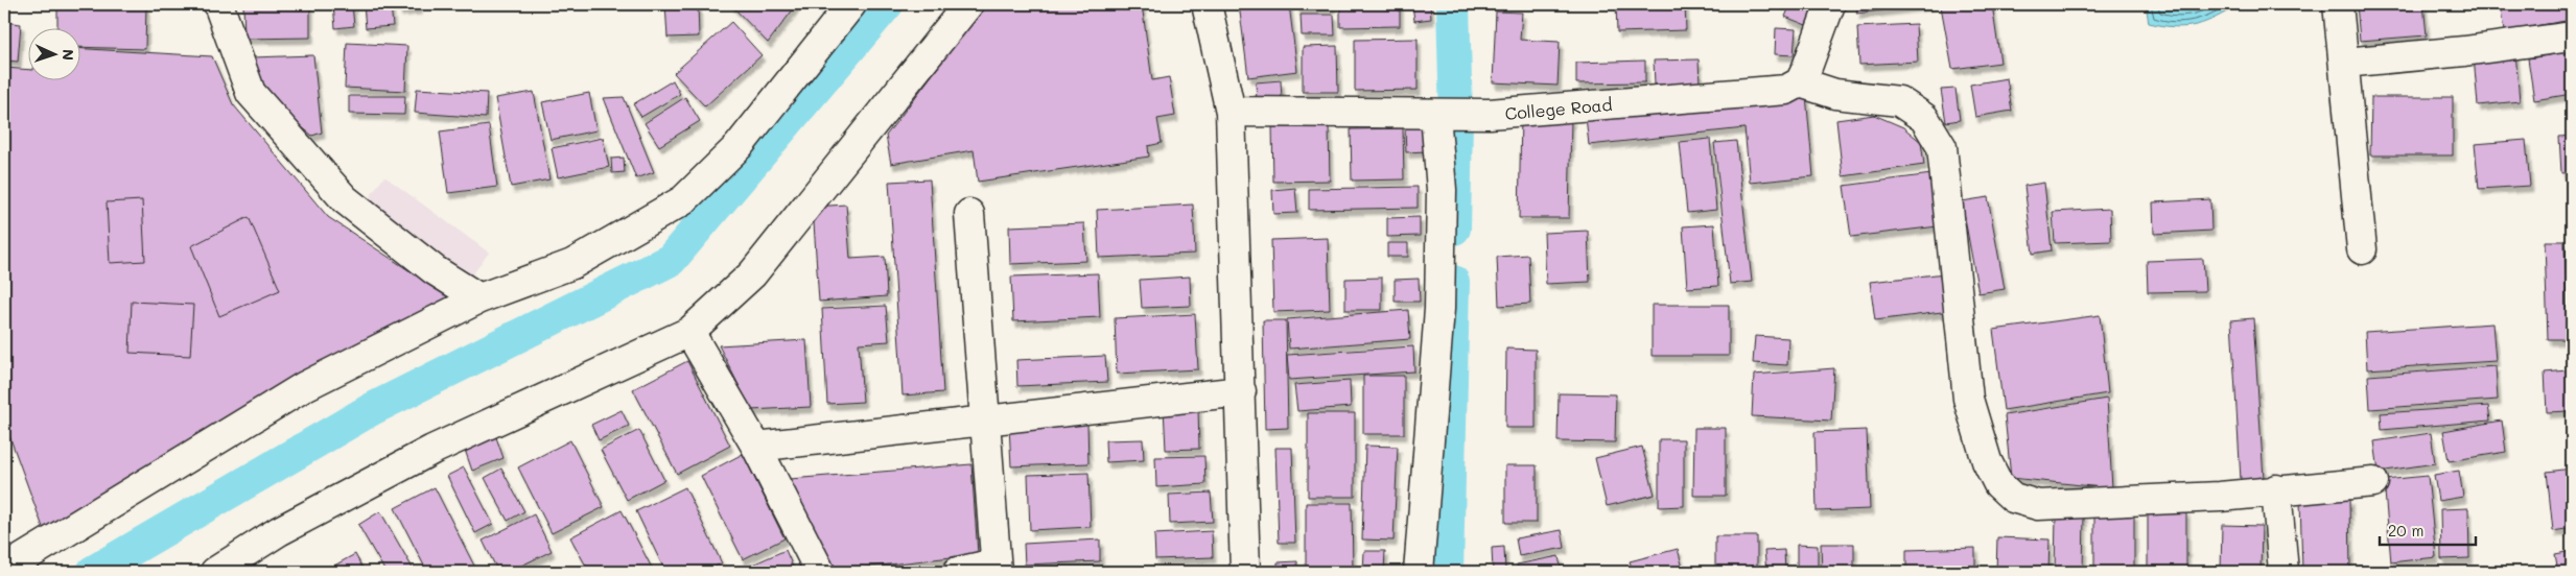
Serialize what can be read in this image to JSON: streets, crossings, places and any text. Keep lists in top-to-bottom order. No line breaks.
{"streets":{"street":["College Road"]},"scale_bar":"20 m","north":"right"}
